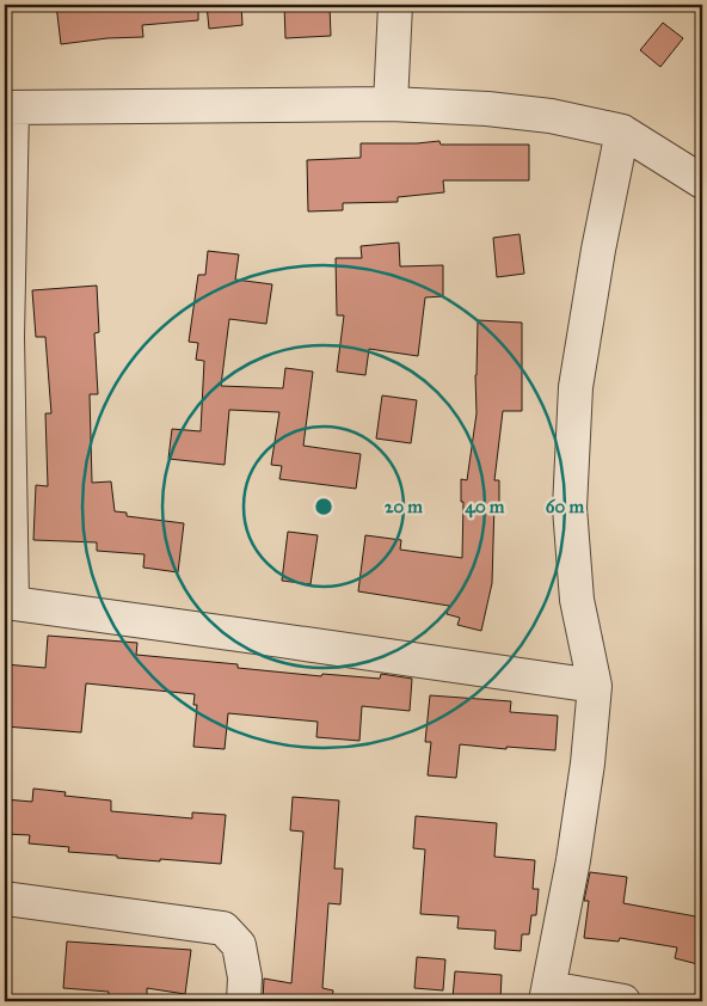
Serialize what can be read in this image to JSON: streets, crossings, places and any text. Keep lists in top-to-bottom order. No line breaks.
{"rings":["20 m","40 m","60 m"]}
